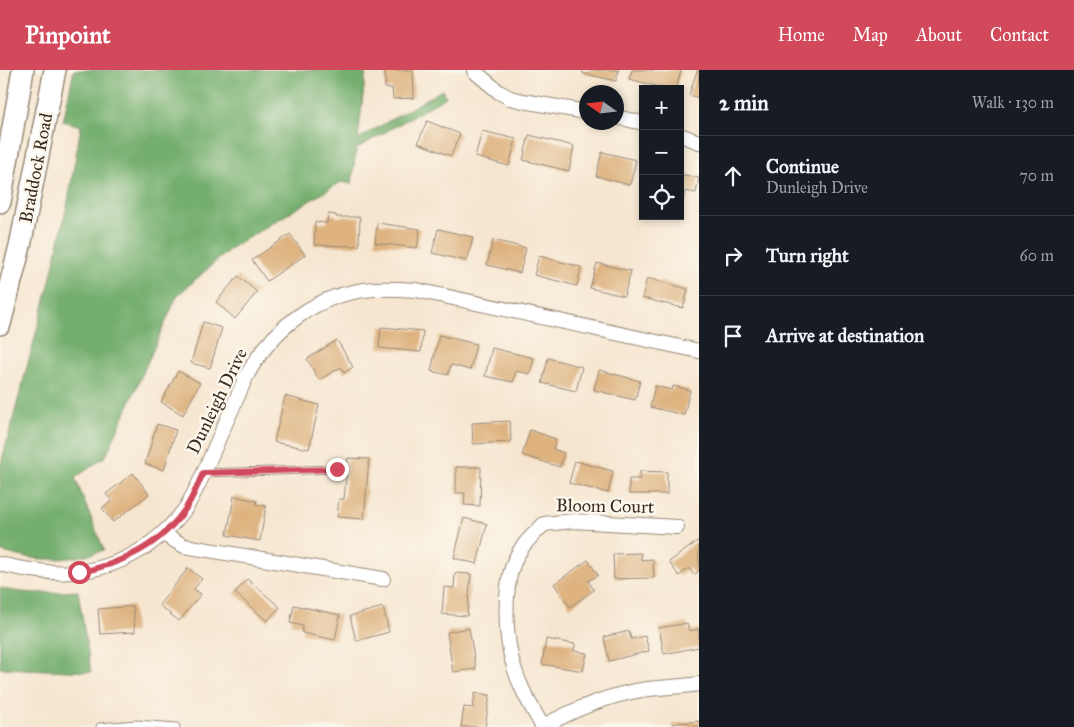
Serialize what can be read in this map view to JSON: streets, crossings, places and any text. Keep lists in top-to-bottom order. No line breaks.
{"streets":{"main road":["Braddock Road"],"street":["Dunleigh Drive","Bloom Court"]},"north":"left","page":{"header":"Pinpoint","nav":["Home","Map","About","Contact"],"heading":["2 min","Walk · 130 m"],"map_buttons":["+","−"],"list":[["Continue","Dunleigh Drive","70 m"],["Turn right","60 m"],"Arrive at destination"]}}
